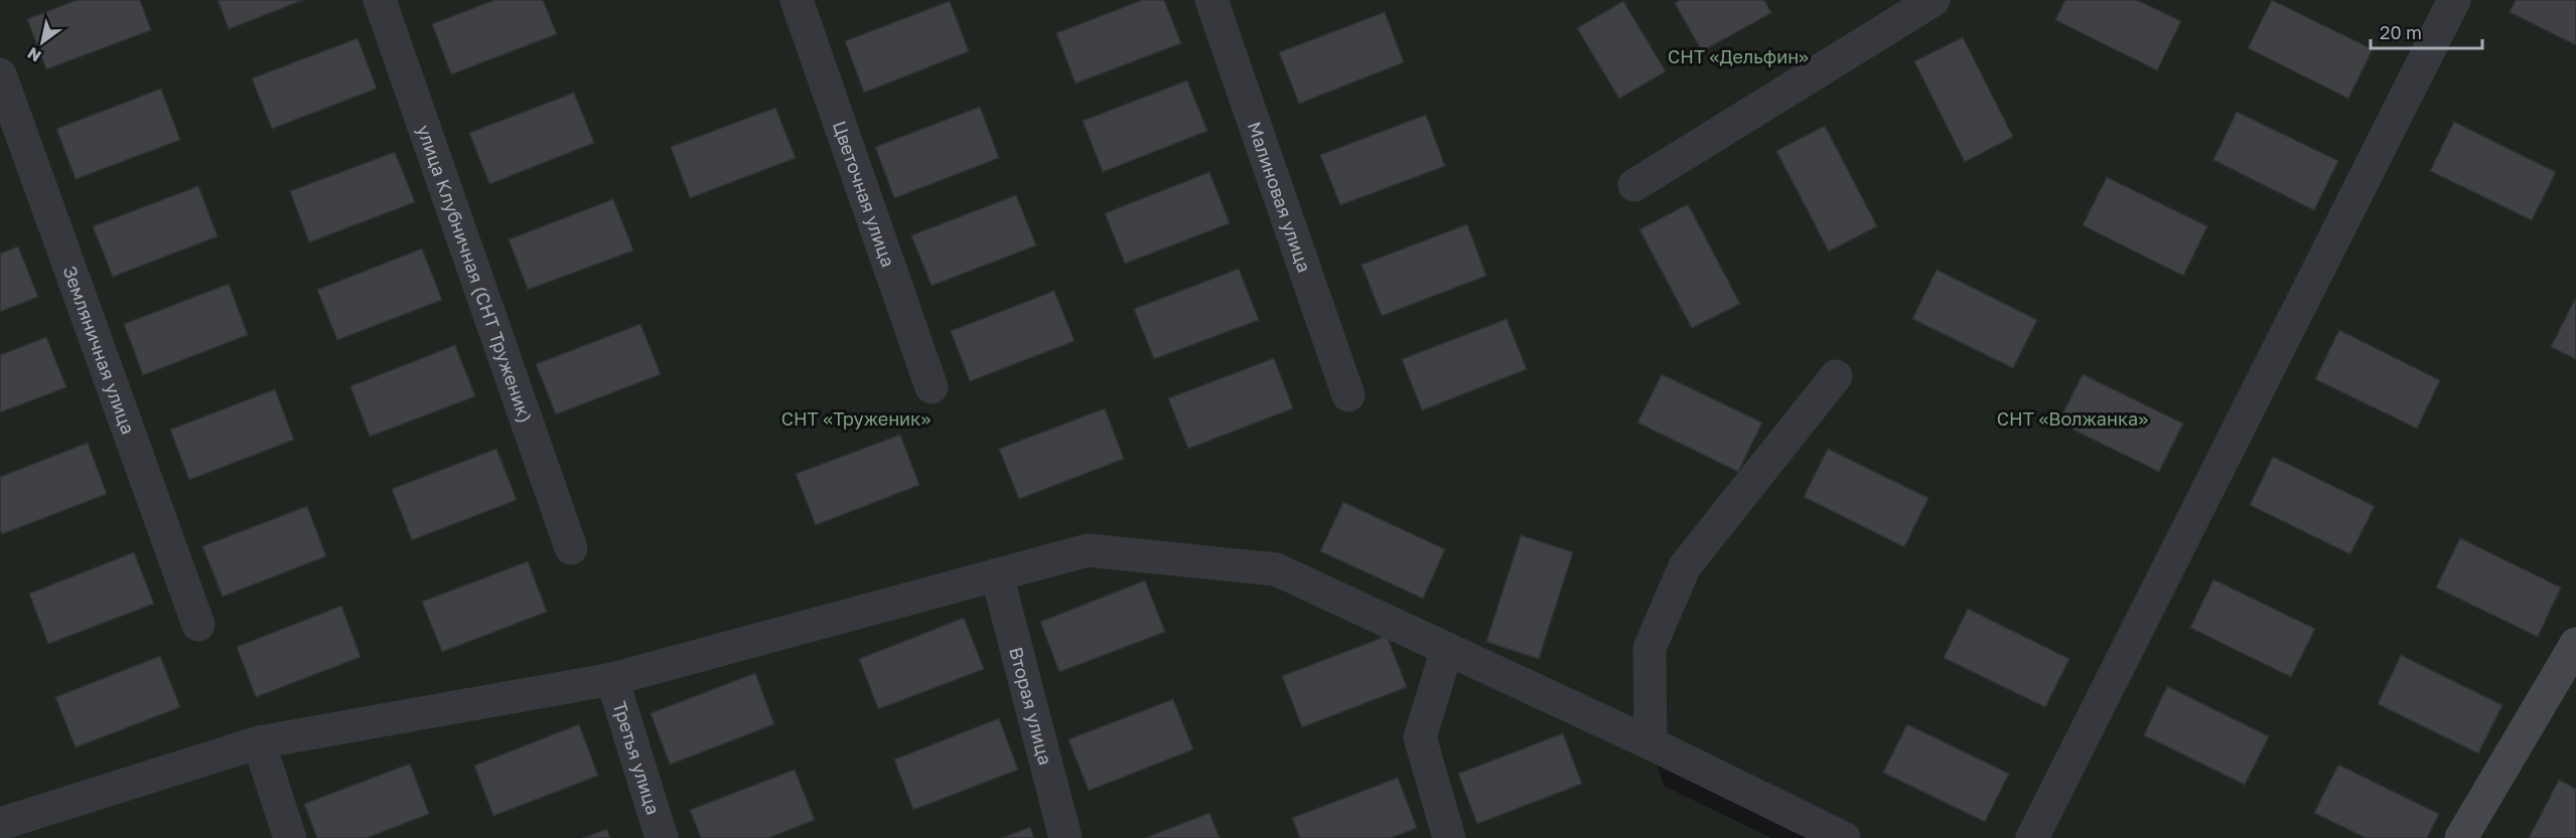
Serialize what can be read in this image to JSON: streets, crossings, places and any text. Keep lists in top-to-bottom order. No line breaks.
{"streets":{"street":["Цветочная улица","Малиновая улица","улица Клубничная (СНТ Труженик)","Земляничная улица","Вторая улица","Третья улица"]},"parks":["СНТ «Дельфин»","СНТ «Труженик»","СНТ «Волжанка»"],"scale_bar":"20 m","north":"bottom left"}
